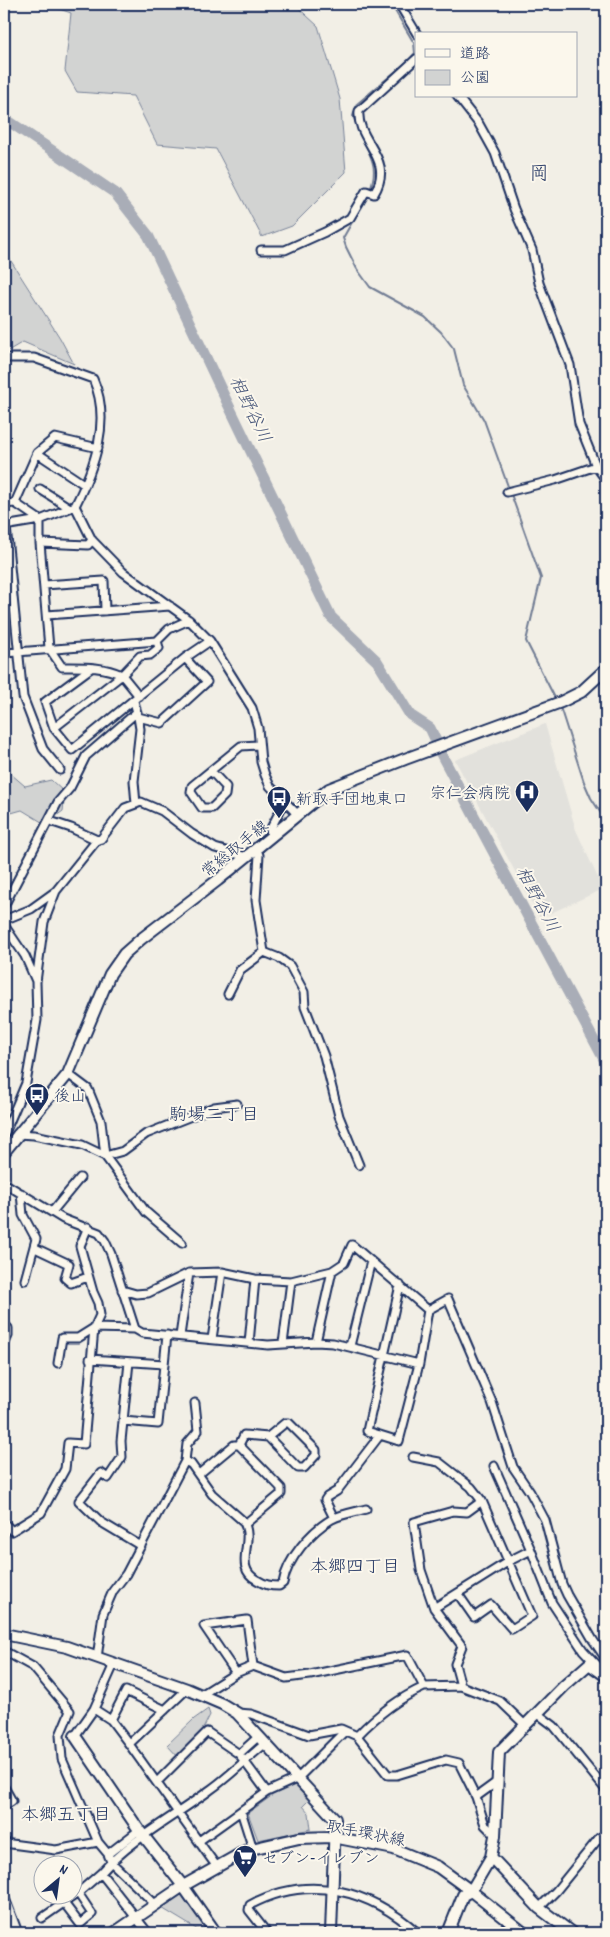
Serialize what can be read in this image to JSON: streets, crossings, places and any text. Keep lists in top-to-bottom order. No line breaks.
{"streets":{"street":["常総取手線","取手環状線"]},"districts":["岡","駒場二丁目","本郷四丁目","本郷五丁目"],"water":["相野谷川"],"places":{"hospital":["宗仁会病院"],"bus stop":["新取手団地東口","後山"],"supermarket":["セブン-イレブン"]},"legend":["道路","公園"],"north":"top right"}
